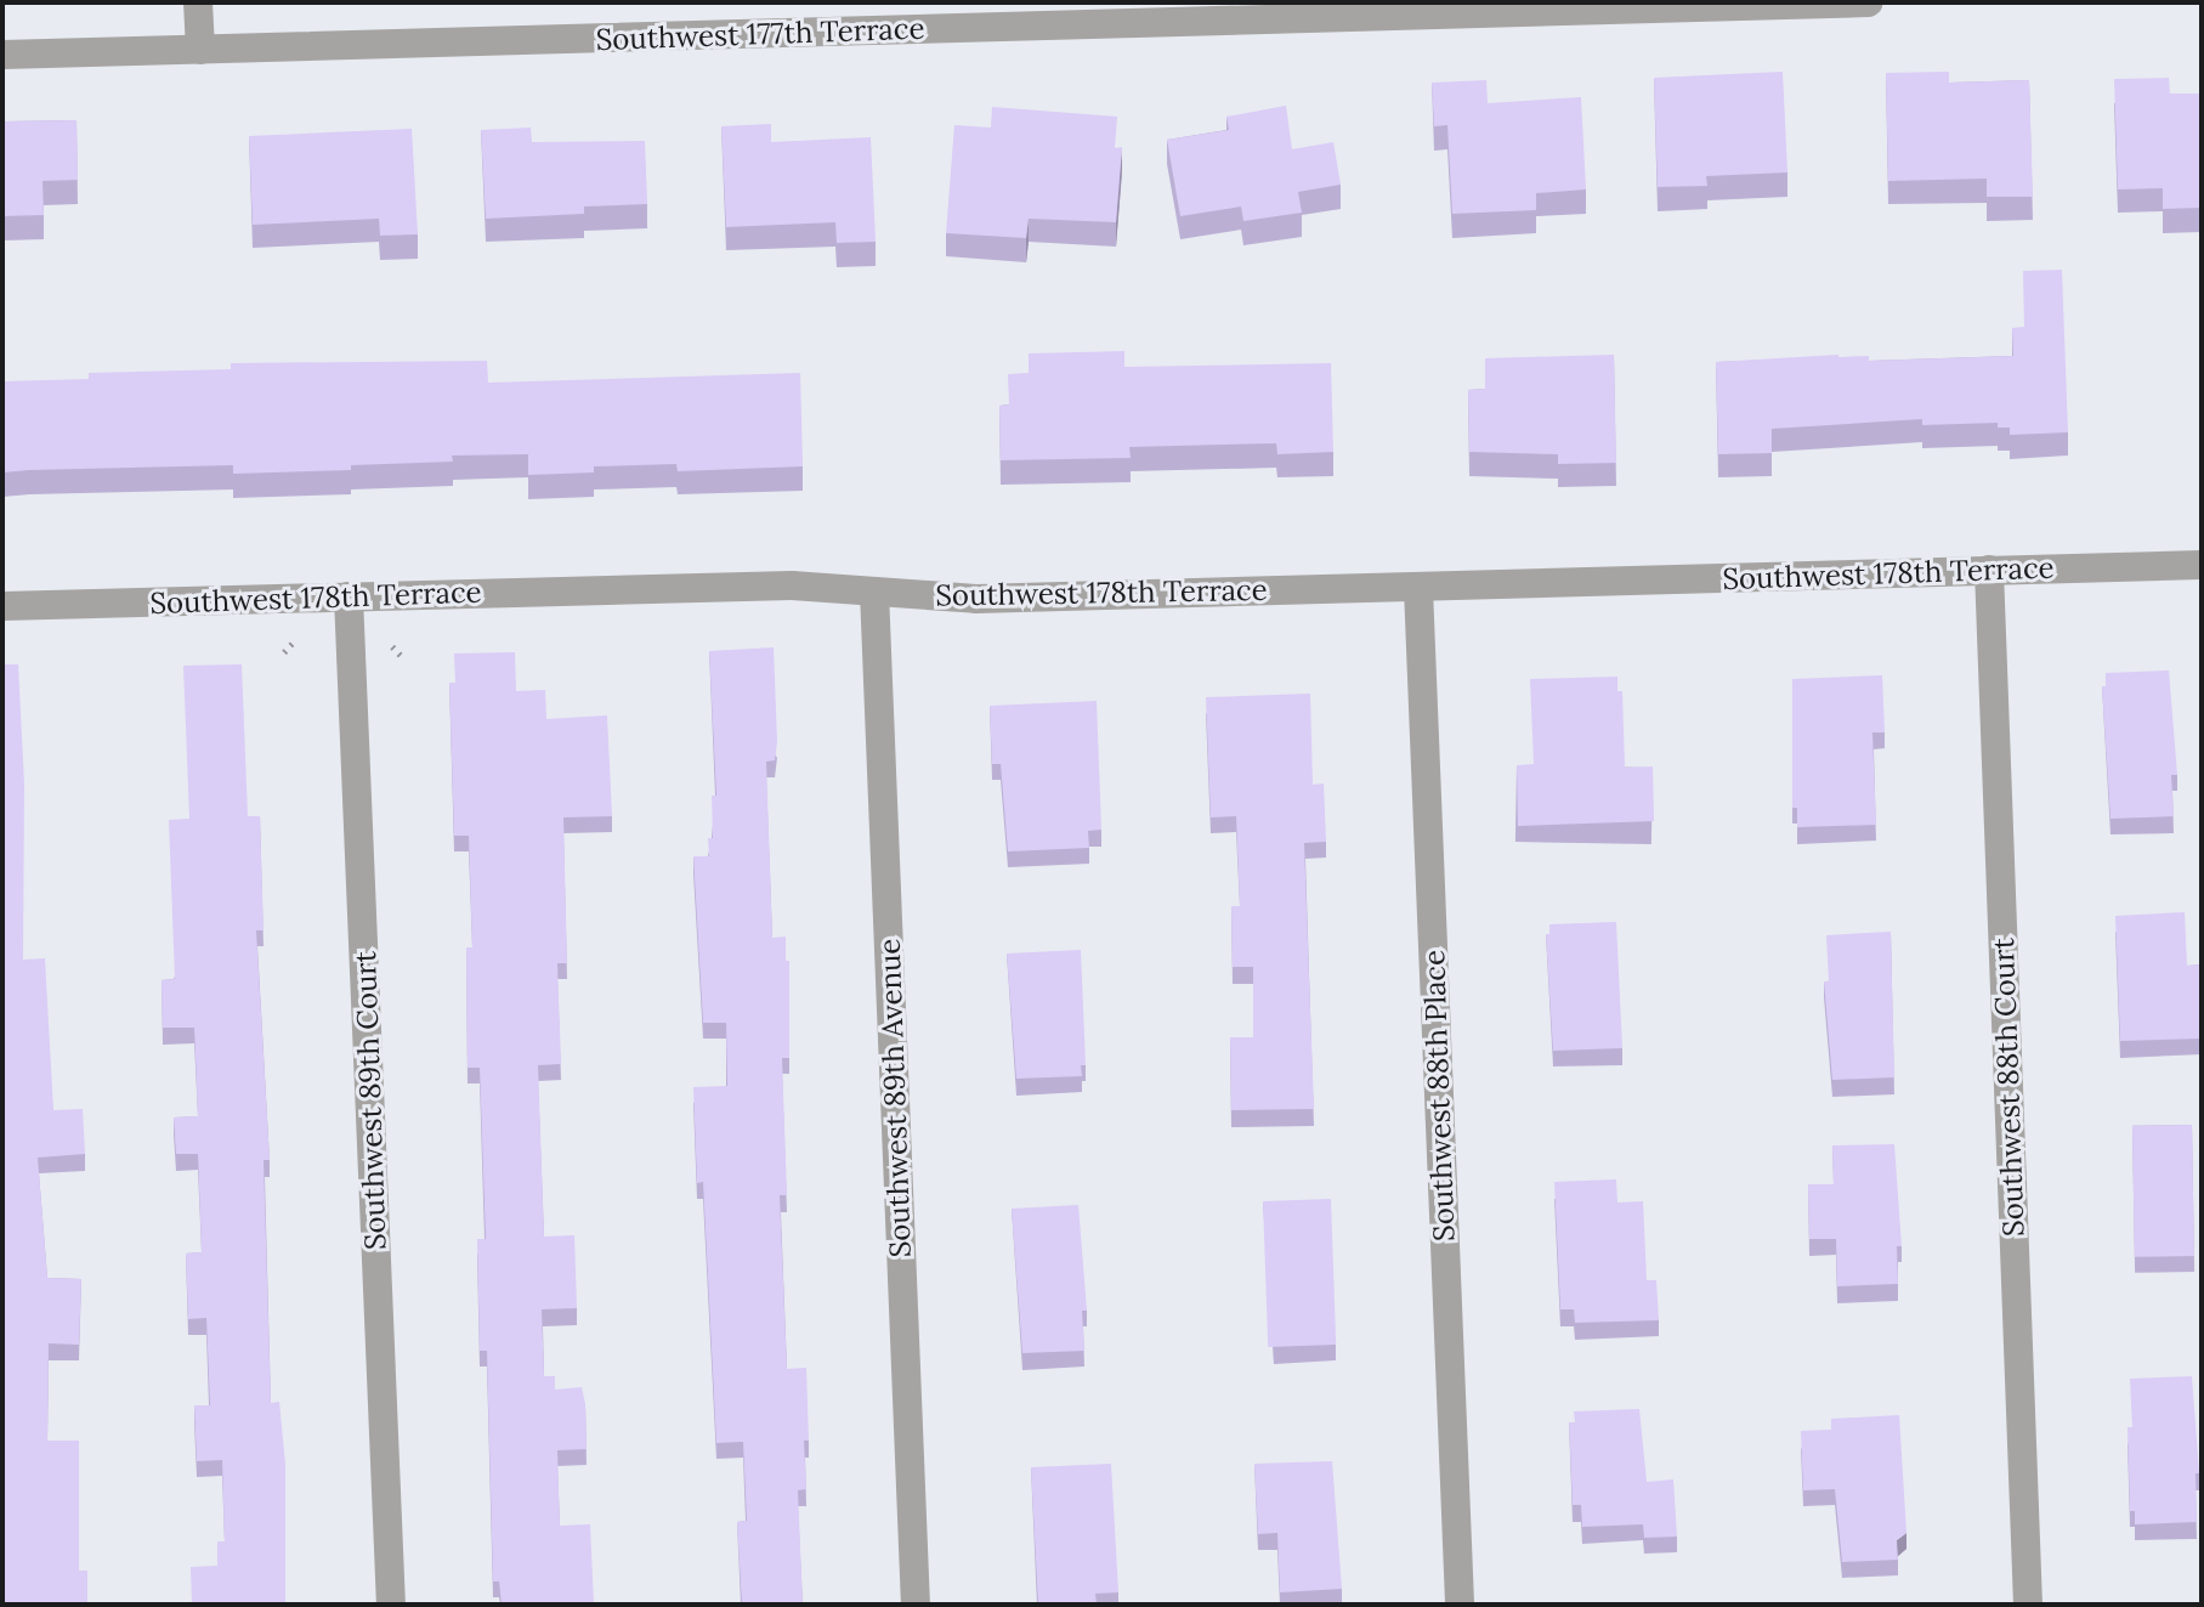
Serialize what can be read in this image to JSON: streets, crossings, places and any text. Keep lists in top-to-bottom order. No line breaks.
{"streets":{"street":["Southwest 177th Terrace","Southwest 178th Terrace","Southwest 88th Court","Southwest 88th Place","Southwest 89th Avenue","Southwest 89th Court"]},"crossings":[["Southwest 178th Terrace","Southwest 88th Court"],["Southwest 178th Terrace","Southwest 88th Place"],["Southwest 178th Terrace","Southwest 89th Avenue"],["Southwest 178th Terrace","Southwest 89th Court"]]}
